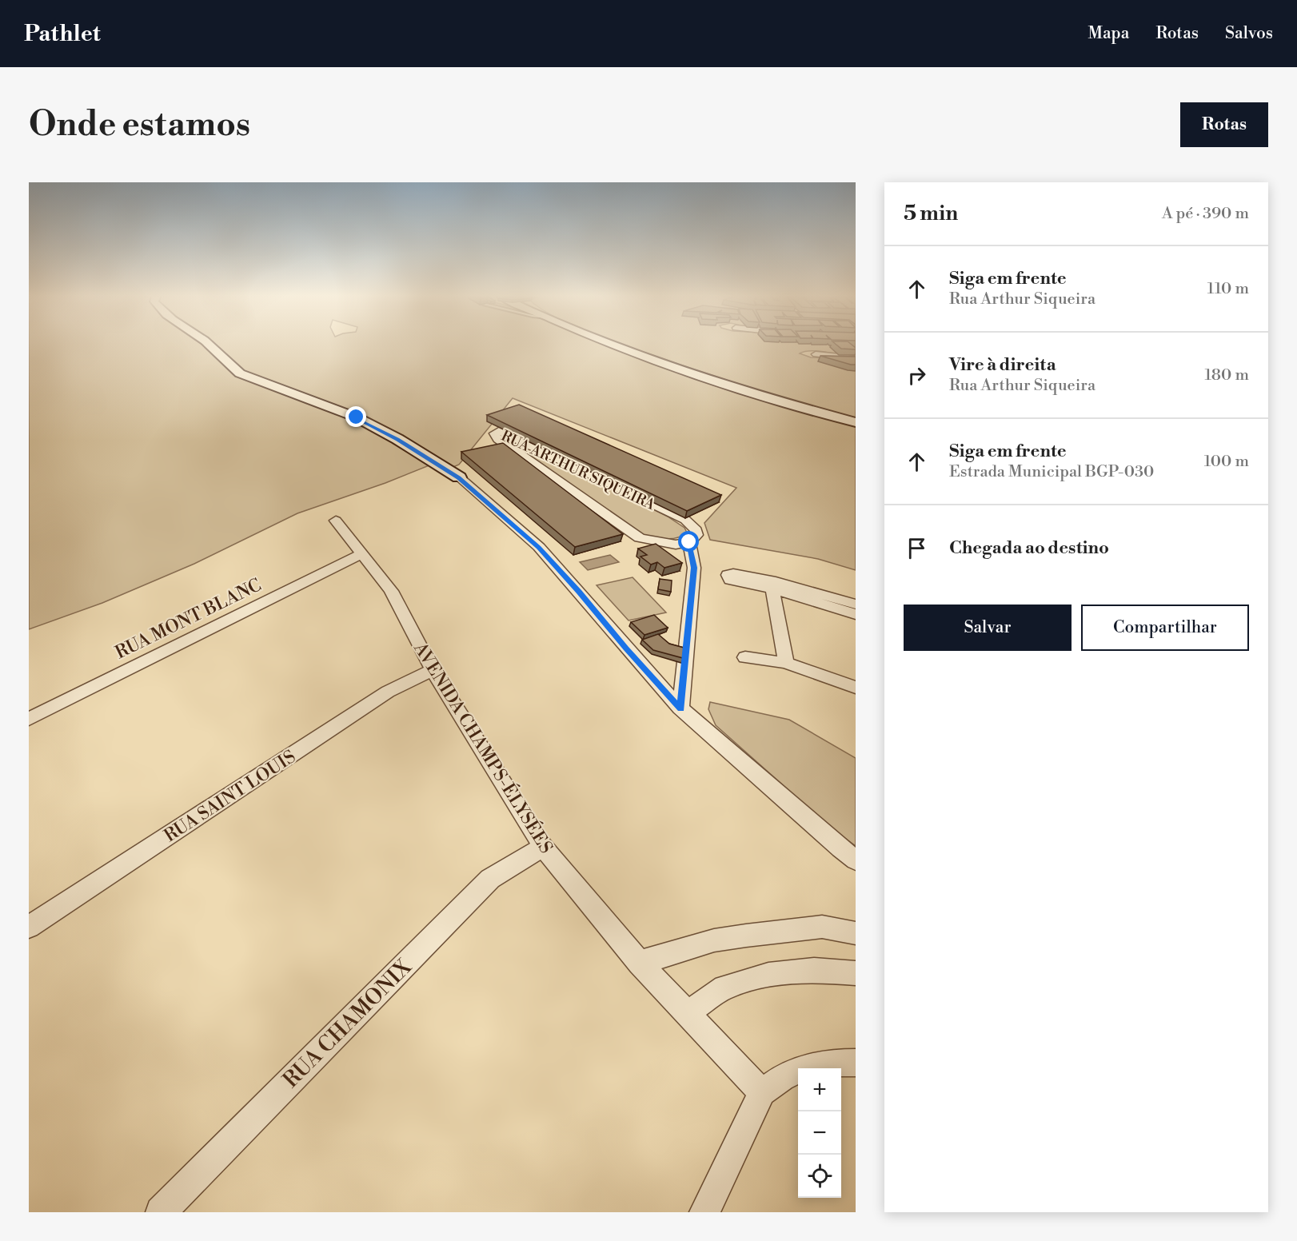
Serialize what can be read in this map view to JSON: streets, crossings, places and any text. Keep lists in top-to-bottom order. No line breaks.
{"streets":{"street":["RUA ARTHUR SIQUEIRA","RUA MONT BLANC","AVENIDA CHAMPS-ÉLYSÉES","RUA SAINT LOUIS","RUA CHAMONIX"]},"crossings":[["RUA MONT BLANC","AVENIDA CHAMPS-ÉLYSÉES"],["AVENIDA CHAMPS-ÉLYSÉES","RUA SAINT LOUIS"],["AVENIDA CHAMPS-ÉLYSÉES","RUA CHAMONIX"]],"page":{"header":"Pathlet","nav":["Mapa","Rotas","Salvos"],"buttons":["Rotas",["Salvar","Compartilhar"]],"title":"Onde estamos","heading":["5 min","A pé · 390 m"],"list":[["Siga em frente","Rua Arthur Siqueira","110 m"],["Vire à direita","Rua Arthur Siqueira","180 m"],["Siga em frente","Estrada Municipal BGP-030","100 m"],"Chegada ao destino"],"map_buttons":["+","−"]}}
